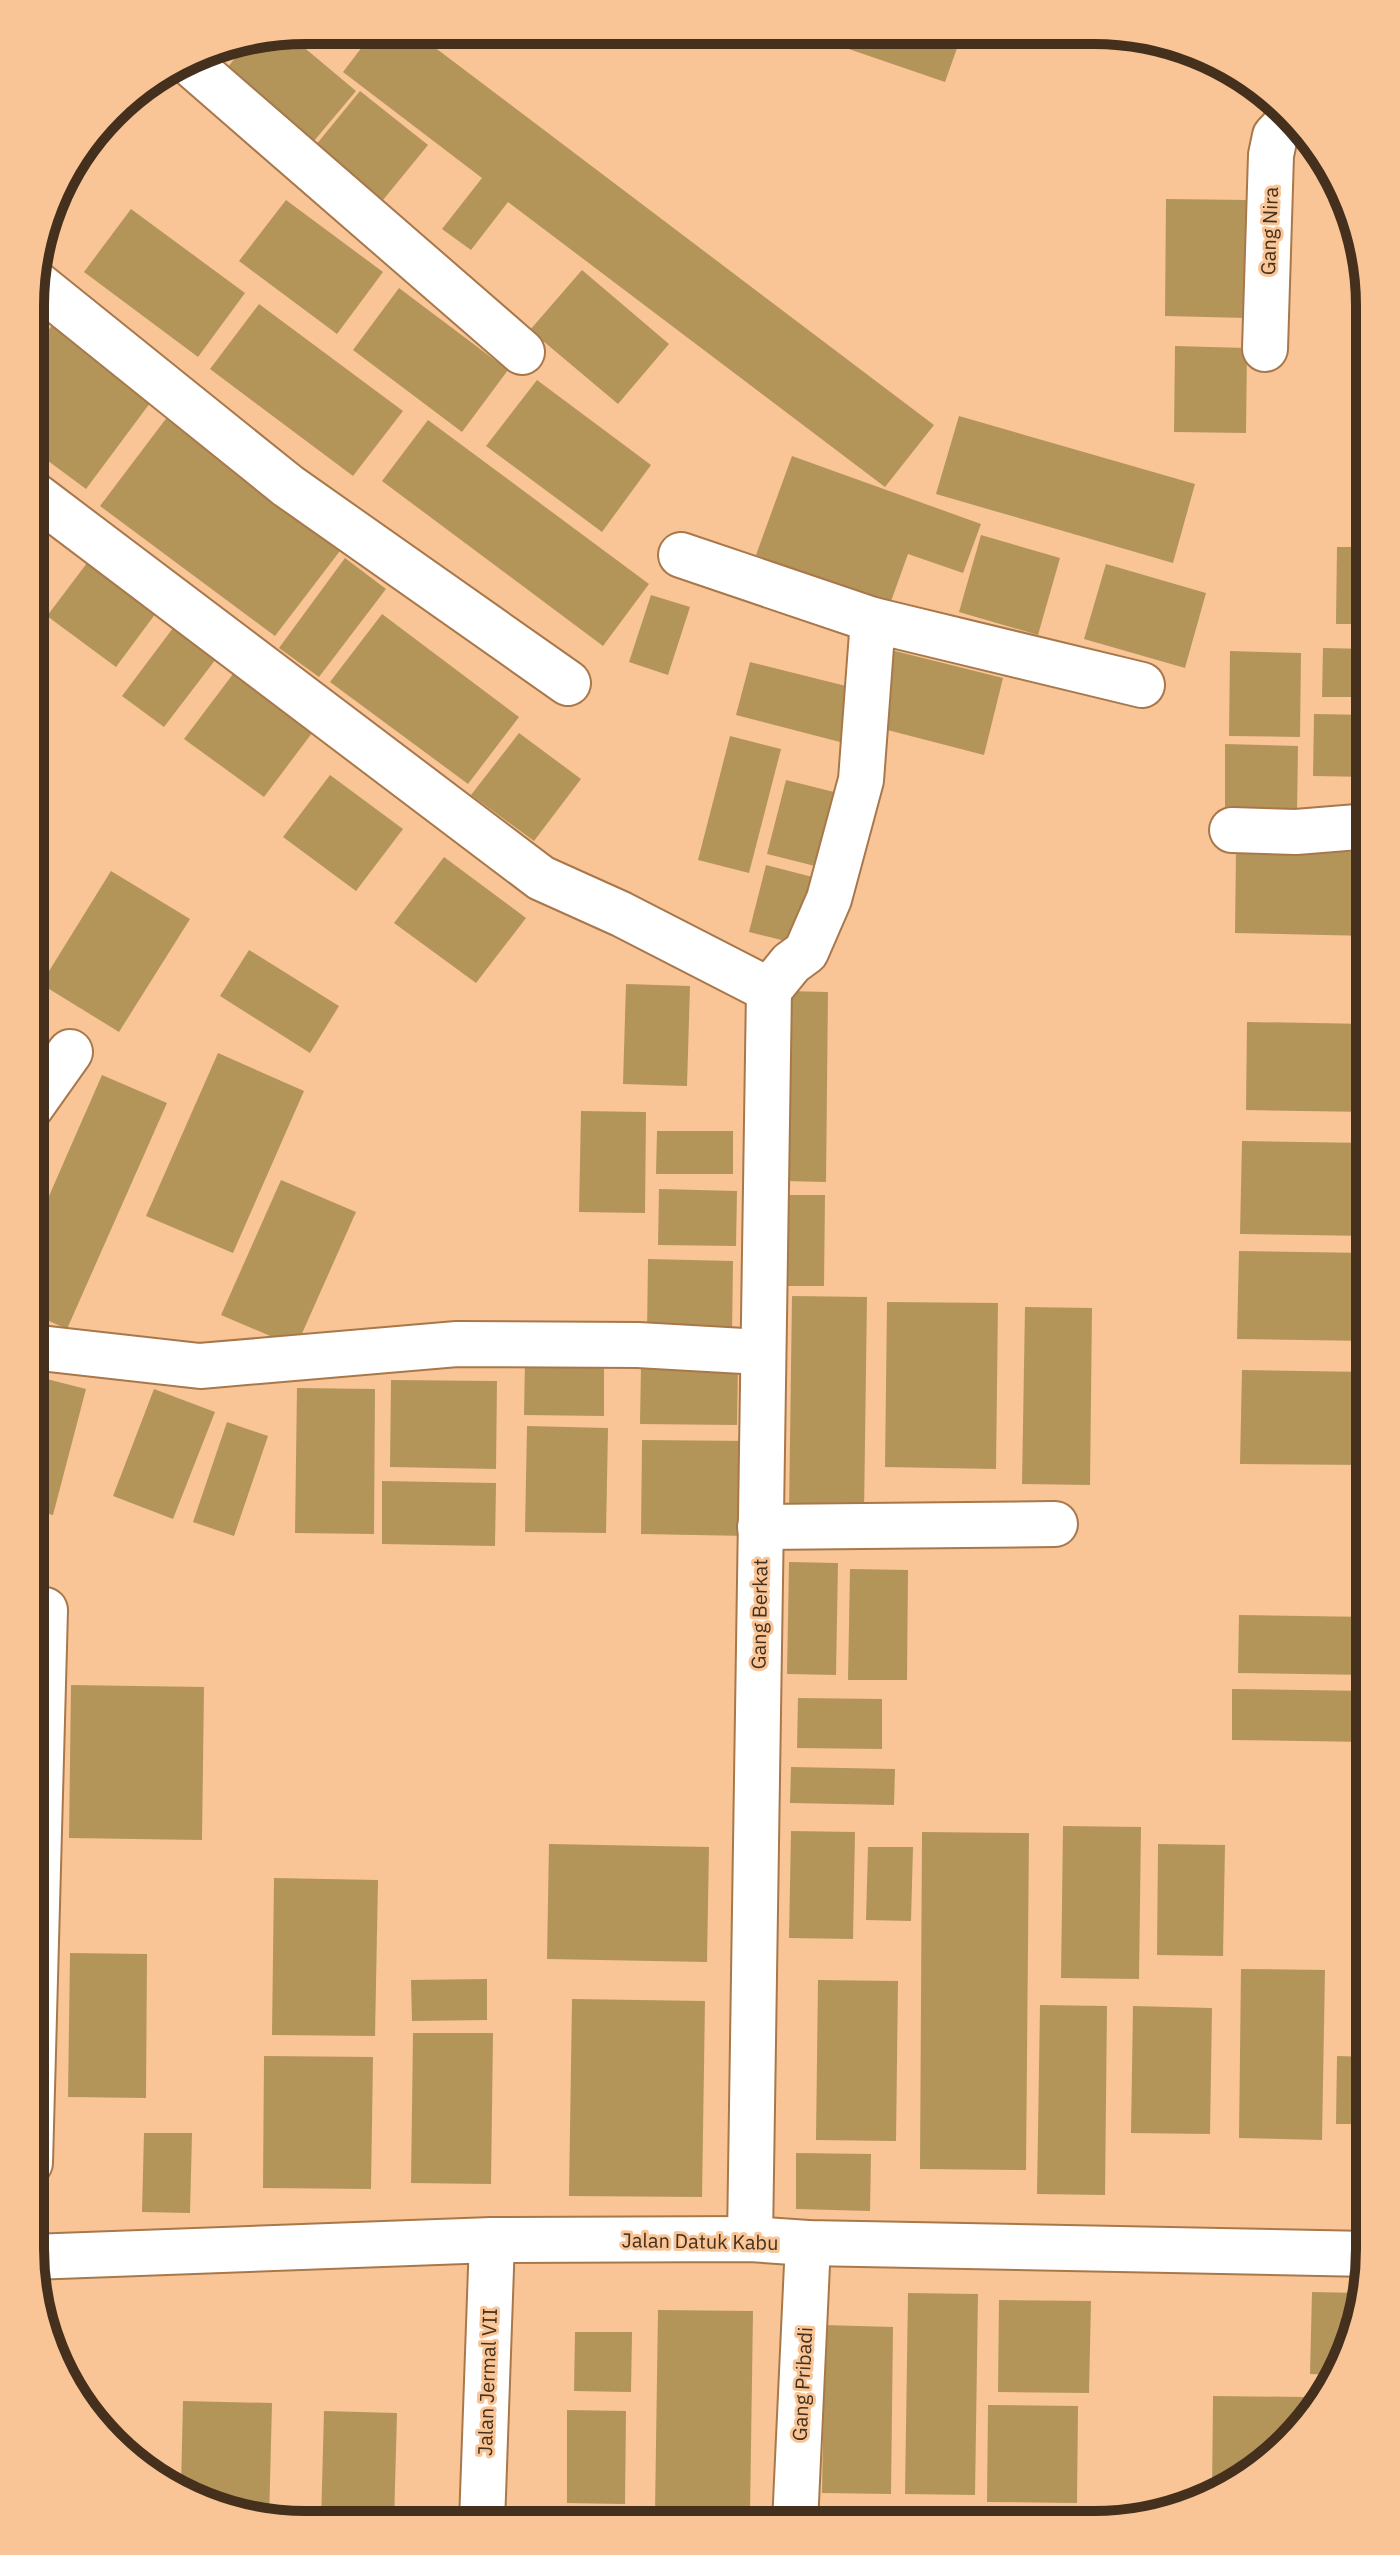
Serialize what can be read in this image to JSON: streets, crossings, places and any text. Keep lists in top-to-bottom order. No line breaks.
{"streets":{"street":["Gang Nira","Gang Berkat","Jalan Datuk Kabu","Jalan Jermal VII","Gang Pribadi"]},"crossings":[["Gang Berkat","Jalan Datuk Kabu"],["Jalan Datuk Kabu","Jalan Jermal VII"],["Jalan Datuk Kabu","Gang Pribadi"]]}
